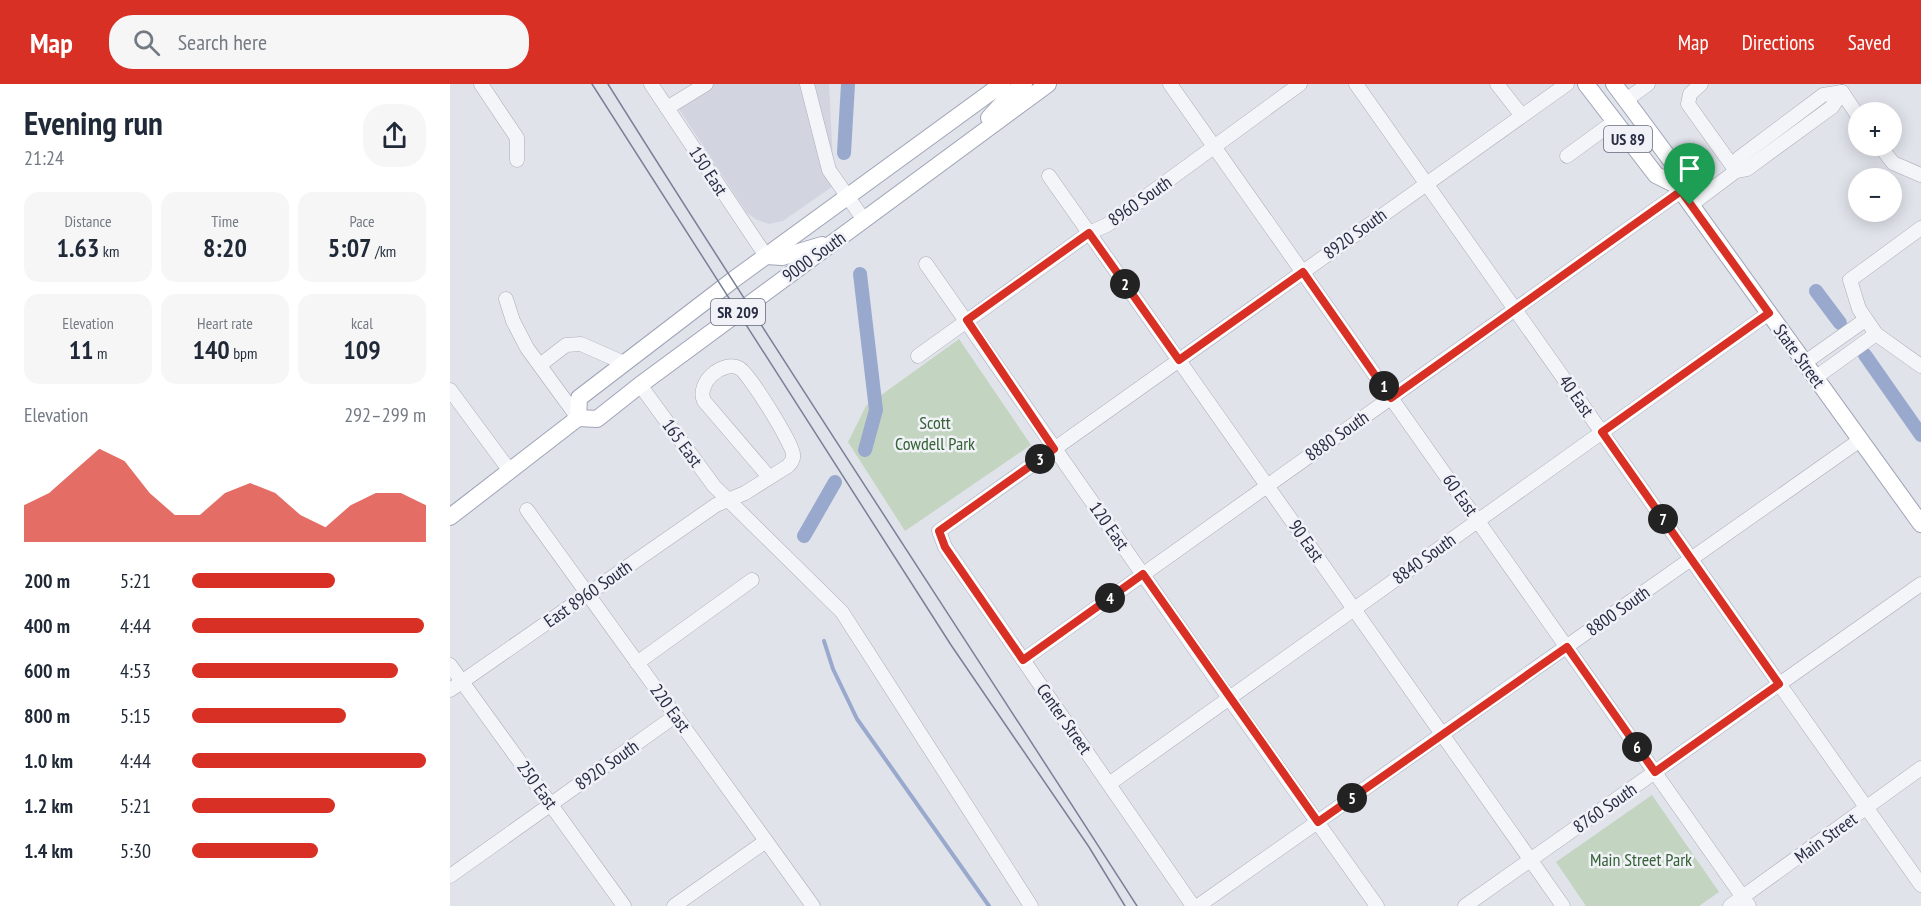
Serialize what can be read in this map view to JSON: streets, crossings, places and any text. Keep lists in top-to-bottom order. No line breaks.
{"streets":{"main road":["US 89","9000 South","SR 209","State Street"],"street":["150 East","8960 South","8920 South","40 East","8880 South","165 East","60 East","120 East","90 East","8840 South","East 8960 South","8800 South","220 East","Center Street","250 East","8760 South","Main Street"]},"crossings":[["150 East","9000 South"],["8960 South","60 East"],["8960 South","120 East"],["8960 South","90 East"],["8920 South","40 East"],["8920 South","60 East"],["8920 South","120 East"],["8920 South","90 East"],["8920 South","220 East"],["8920 South","Center Street"],["8920 South","250 East"],["9000 South","165 East"],["State Street","8880 South"],["State Street","8840 South"],["State Street","8800 South"],["40 East","8880 South"],["40 East","8840 South"],["40 East","8800 South"],["40 East","8760 South"],["40 East","Main Street"],["8880 South","60 East"],["8880 South","120 East"],["8880 South","90 East"],["8880 South","Center Street"],["165 East","East 8960 South"],["60 East","8840 South"],["60 East","8800 South"],["60 East","8760 South"],["60 East","Main Street"],["120 East","8840 South"],["120 East","8800 South"],["90 East","8840 South"],["90 East","8800 South"],["90 East","8760 South"],["8840 South","Center Street"],["East 8960 South","220 East"],["East 8960 South","250 East"]],"parks":["Scott Cowdell Park","Main Street Park"],"page":{"header":"Map","search":"Search here","nav":["Map","Directions","Saved"],"heading":["Evening run","21:24"],"map_buttons":["+","−"],"stats":[["Distance","1.63 km"],["Time","8:20"],["Pace","5:07 /km"],["Elevation","11 m"],["Heart rate","140 bpm"],["kcal","109"]],"pins":["2","1","3","7","4","6","5"],"chart":["Elevation","292–299 m"],"list":[{"name":"200 m","note":"5:21"},{"name":"400 m","note":"4:44"},{"name":"600 m","note":"4:53"},{"name":"800 m","note":"5:15"},{"name":"1.0 km","note":"4:44"},{"name":"1.2 km","note":"5:21"},{"name":"1.4 km","note":"5:30"}]}}
